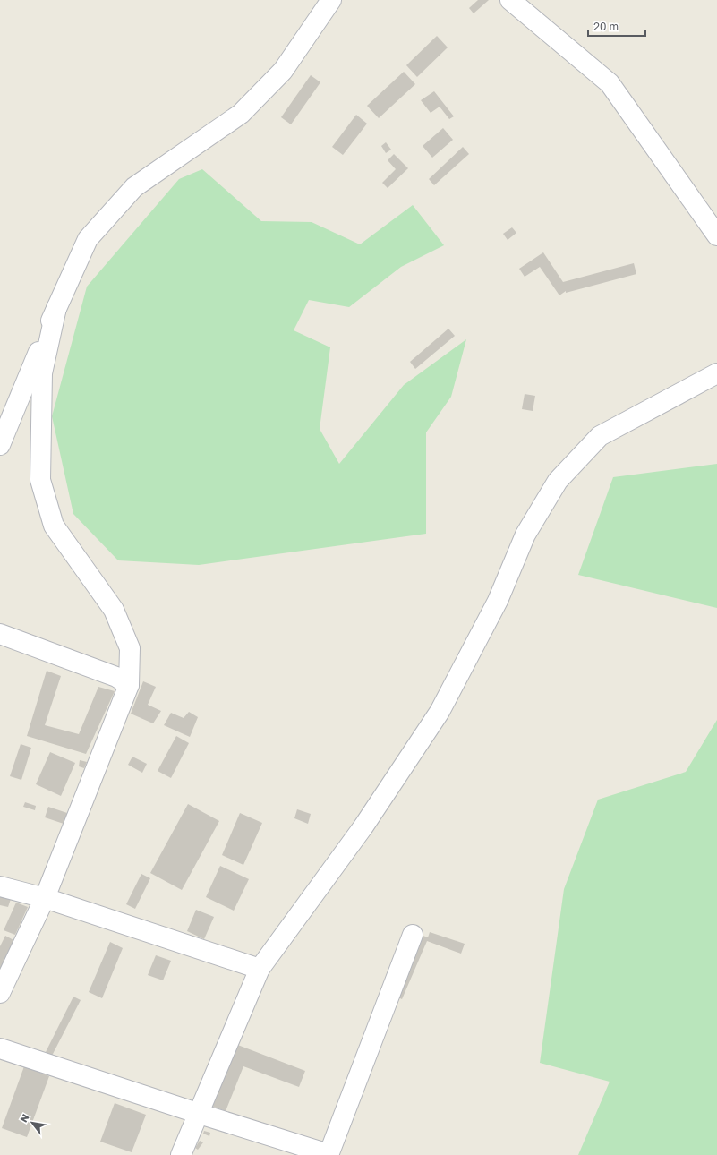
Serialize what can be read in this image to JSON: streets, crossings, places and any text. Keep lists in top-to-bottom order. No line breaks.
{"scale_bar":"20 m","north":"top left"}
